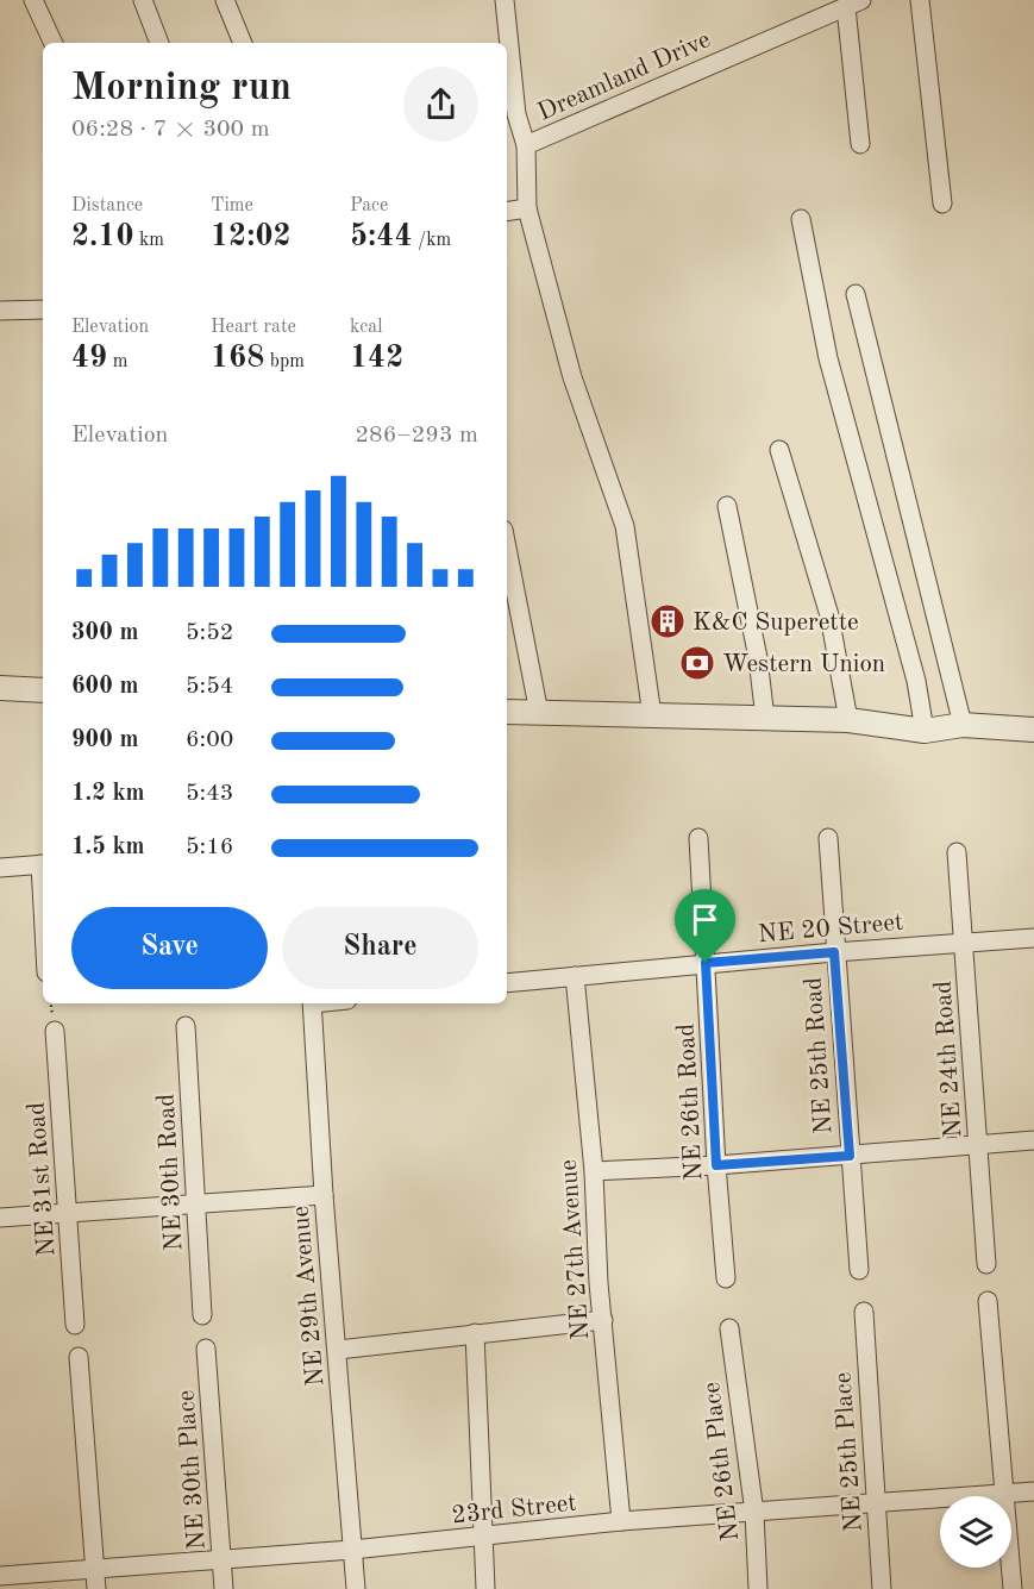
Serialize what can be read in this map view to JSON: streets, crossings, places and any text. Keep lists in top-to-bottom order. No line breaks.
{"streets":{"street":["Dreamland Drive","NE 20 Street","NE 25th Road","NE 24th Road","NE 26th Road","NE 30th Road","NE 31st Road","NE 27th Avenue","NE 29th Avenue","NE 25th Place","NE 26th Place","NE 30th Place","23rd Street"]},"crossings":[["NE 20 Street","NE 25th Road"],["NE 20 Street","NE 24th Road"],["NE 20 Street","NE 26th Road"],["NE 20 Street","NE 27th Avenue"],["NE 27th Avenue","23rd Street"],["NE 29th Avenue","23rd Street"],["NE 25th Place","23rd Street"],["NE 26th Place","23rd Street"],["NE 30th Place","23rd Street"]],"places":{"building":["K&C Superette"],"bank":["Western Union"]},"page":{"heading":["Morning run","06:28 · 7 × 300 m"],"stats":[["Distance","2.10 km"],["Time","12:02"],["Pace","5:44 /km"],["Elevation","49 m"],["Heart rate","168 bpm"],["kcal","142"]],"chart":["Elevation","286–293 m"],"list":[{"name":"300 m","note":"5:52"},{"name":"600 m","note":"5:54"},{"name":"900 m","note":"6:00"},{"name":"1.2 km","note":"5:43"},{"name":"1.5 km","note":"5:16"}],"buttons":["Save","Share"]}}
